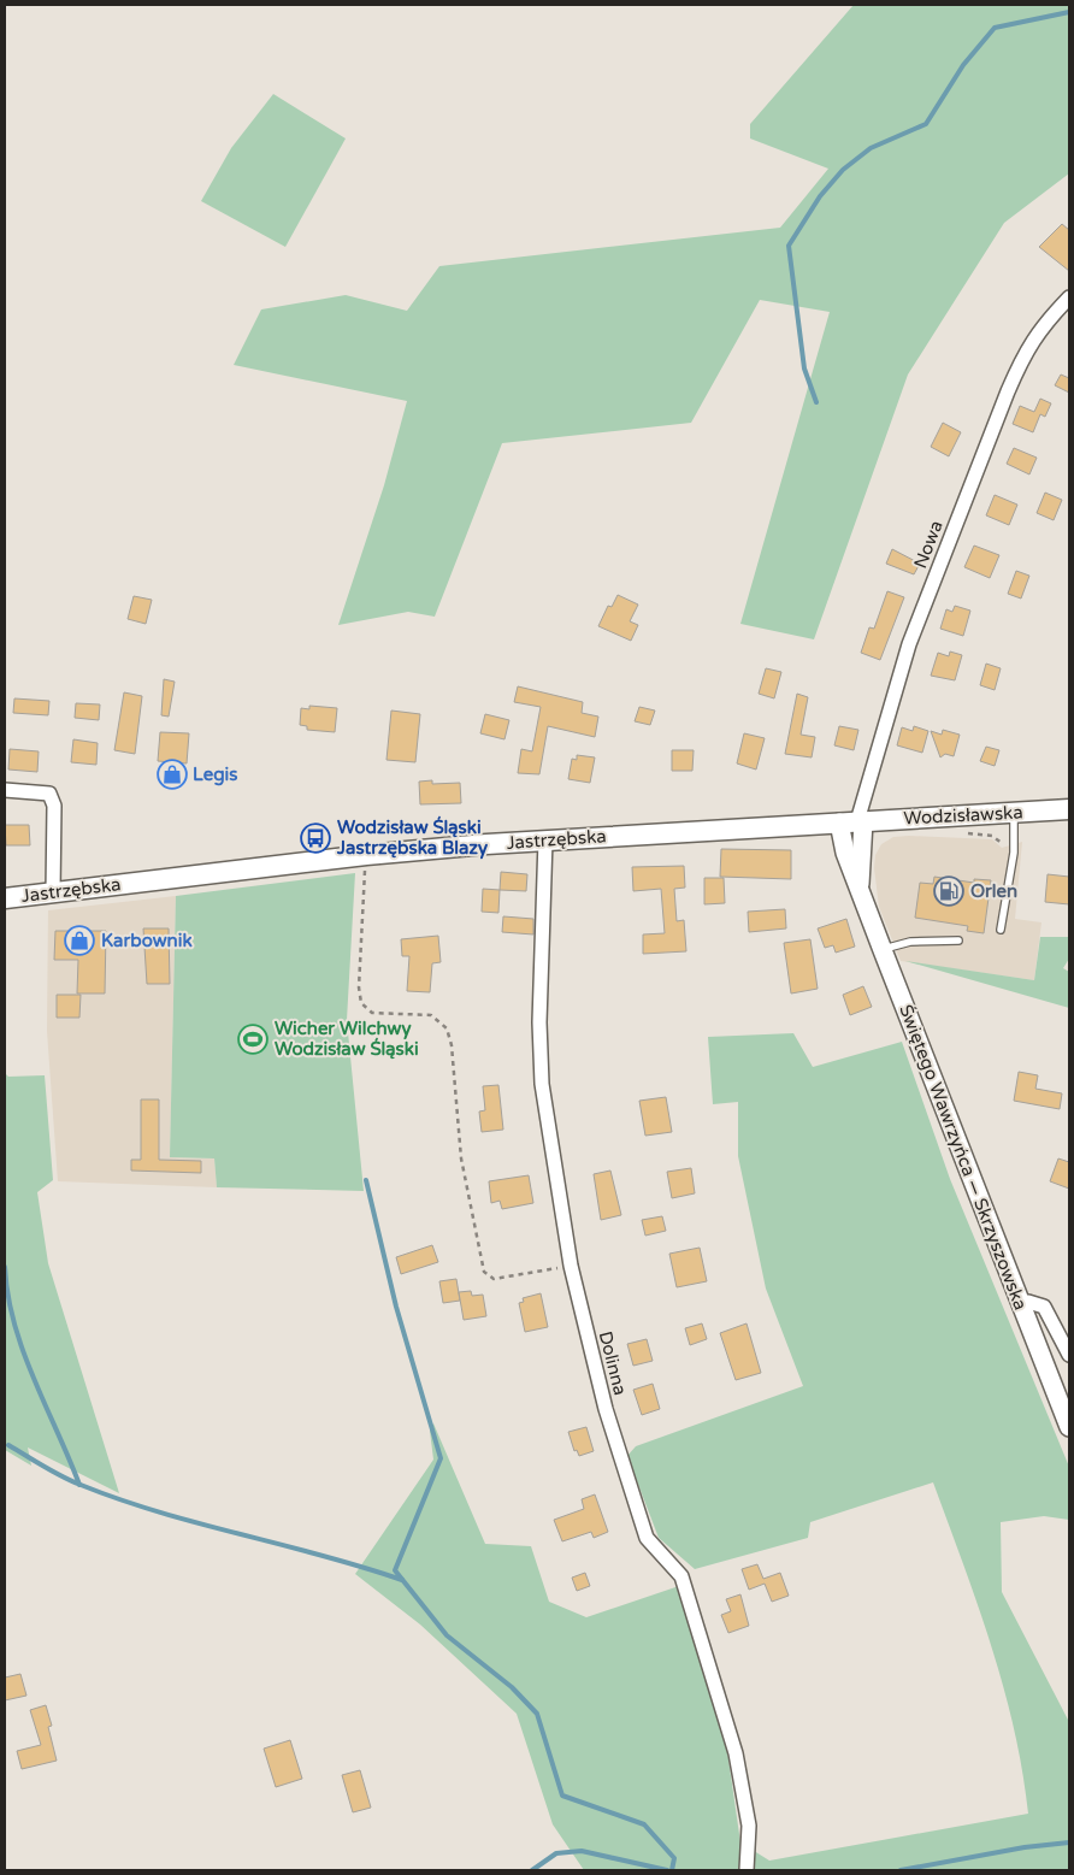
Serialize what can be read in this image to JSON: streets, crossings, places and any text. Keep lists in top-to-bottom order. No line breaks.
{"streets":{"main road":["Wodzisławska","Jastrzębska"],"street":["Nowa","Świętego Wawrzyńca — Skrzyszowska","Dolinna"]},"crossings":[["Nowa","Wodzisławska"],["Nowa","Jastrzębska"],["Nowa","Świętego Wawrzyńca — Skrzyszowska"],["Wodzisławska","Jastrzębska"],["Wodzisławska","Świętego Wawrzyńca — Skrzyszowska"],["Jastrzębska","Świętego Wawrzyńca — Skrzyszowska"],["Jastrzębska","Dolinna"]],"places":{"shop":["Legis","Karbownik"],"bus stop":["Wodzisław Śląski Jastrzębska Blazy"],"fuel station":["Orlen"],"sports":["Wicher Wilchwy Wodzisław Śląski"]}}
